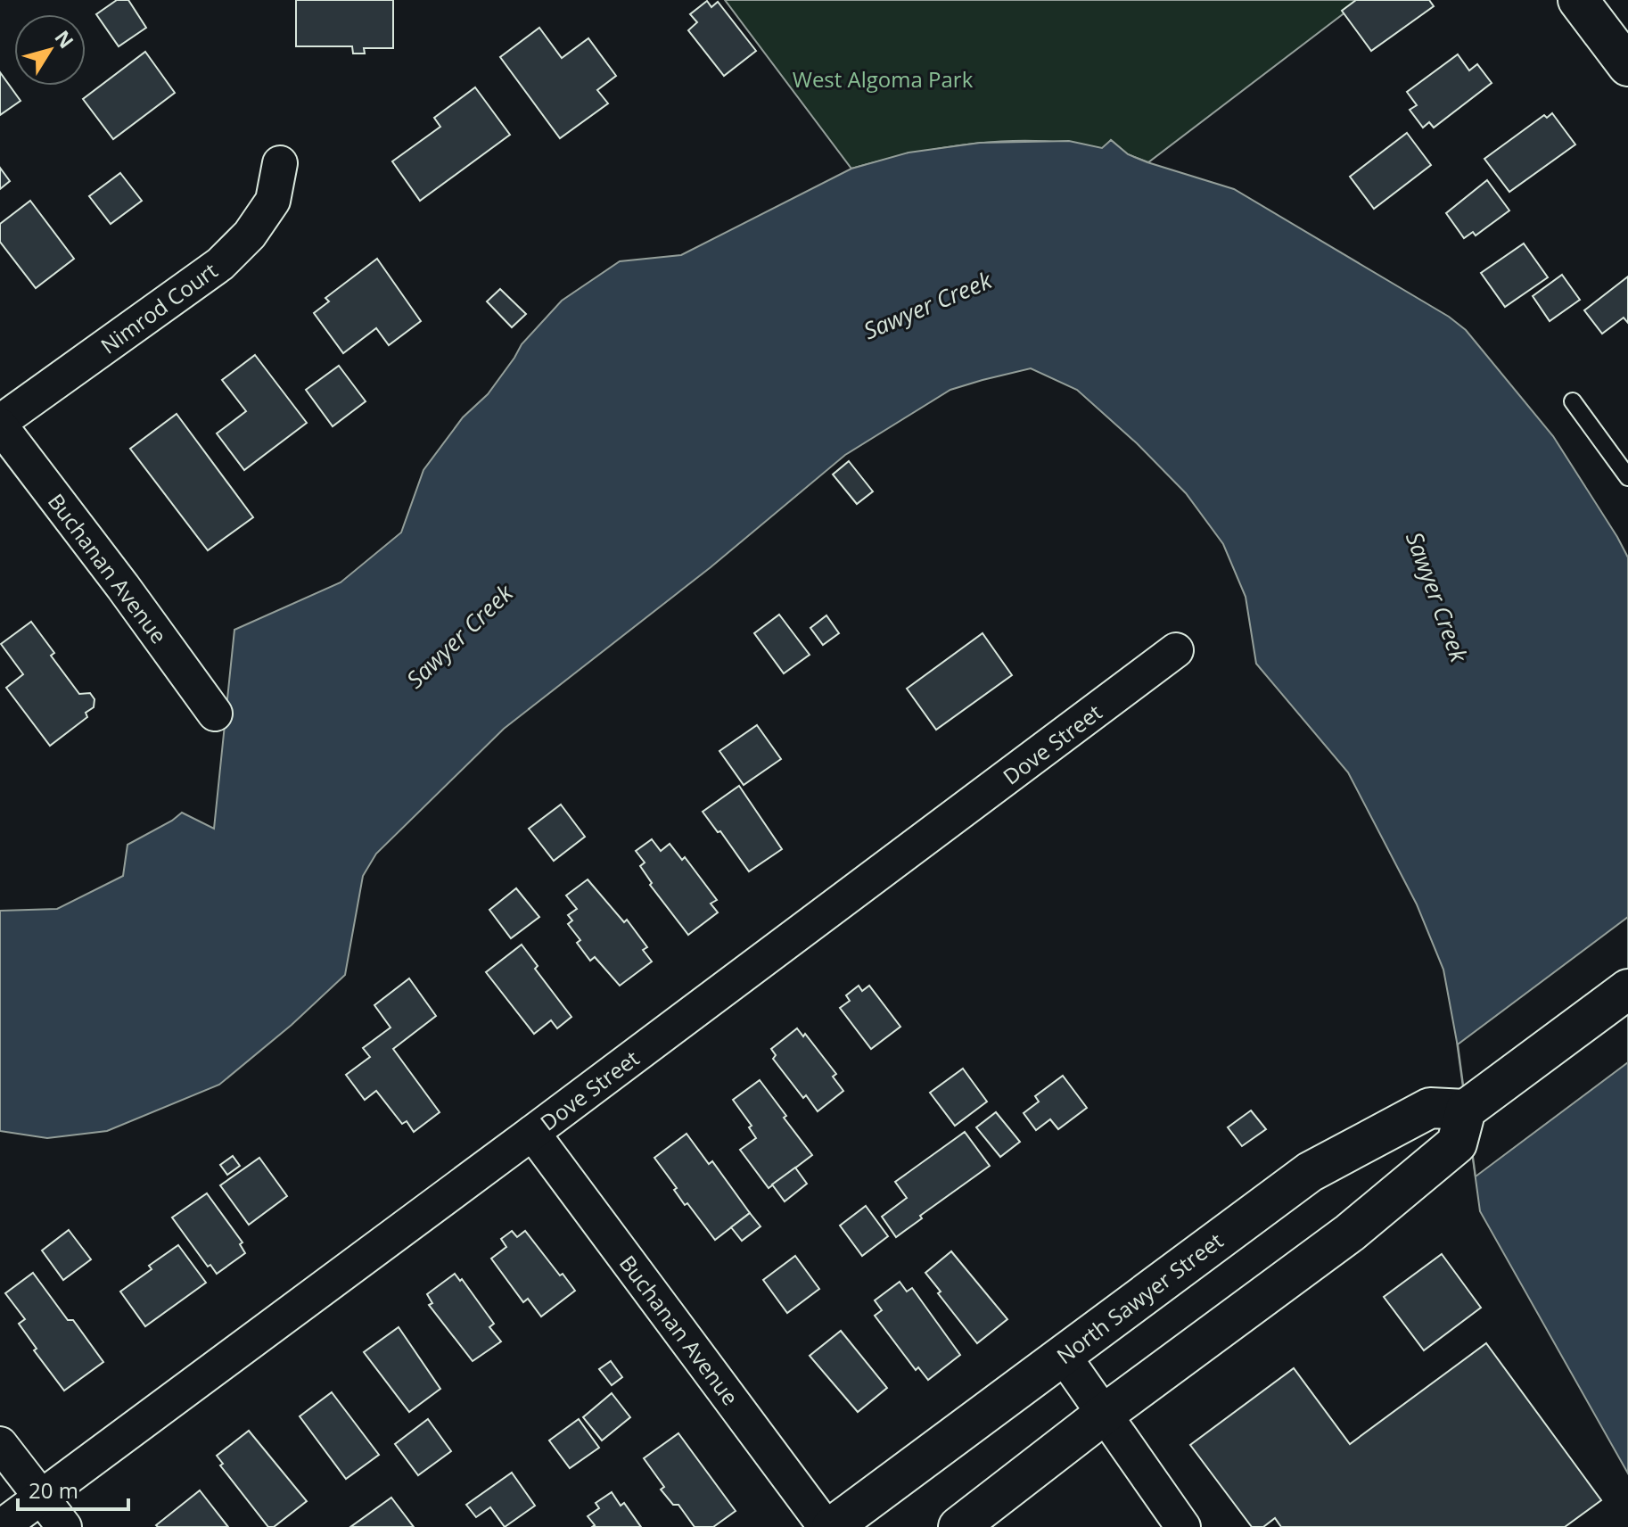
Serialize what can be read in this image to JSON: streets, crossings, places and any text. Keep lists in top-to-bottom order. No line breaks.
{"streets":{"street":["Nimrod Court","Buchanan Avenue","Dove Street","North Sawyer Street"]},"crossings":[["Nimrod Court","Buchanan Avenue"],["Buchanan Avenue","Dove Street"]],"water":["Sawyer Creek"],"parks":["West Algoma Park"],"scale_bar":"20 m","north":"top right"}
